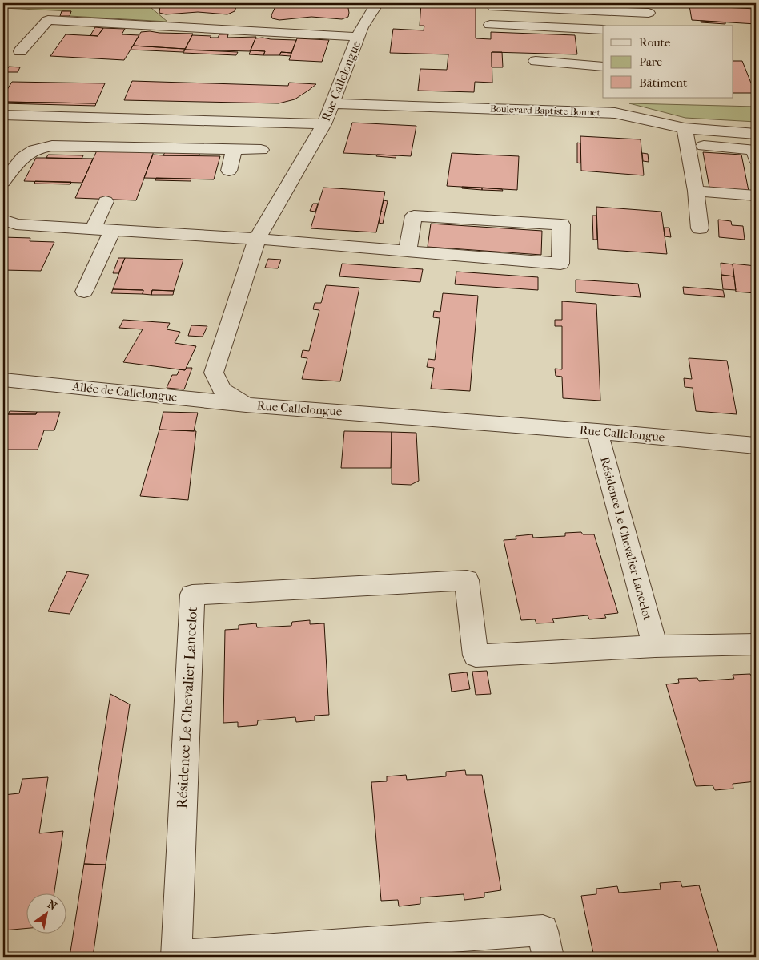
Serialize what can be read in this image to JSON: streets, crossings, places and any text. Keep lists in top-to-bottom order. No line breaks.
{"streets":{"street":["Rue Callelongue","Boulevard Baptiste Bonnet","Allée de Callelongue","Résidence Le Chevalier Lancelot"]},"crossings":[["Rue Callelongue","Boulevard Baptiste Bonnet"],["Rue Callelongue","Allée de Callelongue"],["Rue Callelongue","Résidence Le Chevalier Lancelot"]],"legend":["Route","Parc","Bâtiment"],"north":"top right"}
